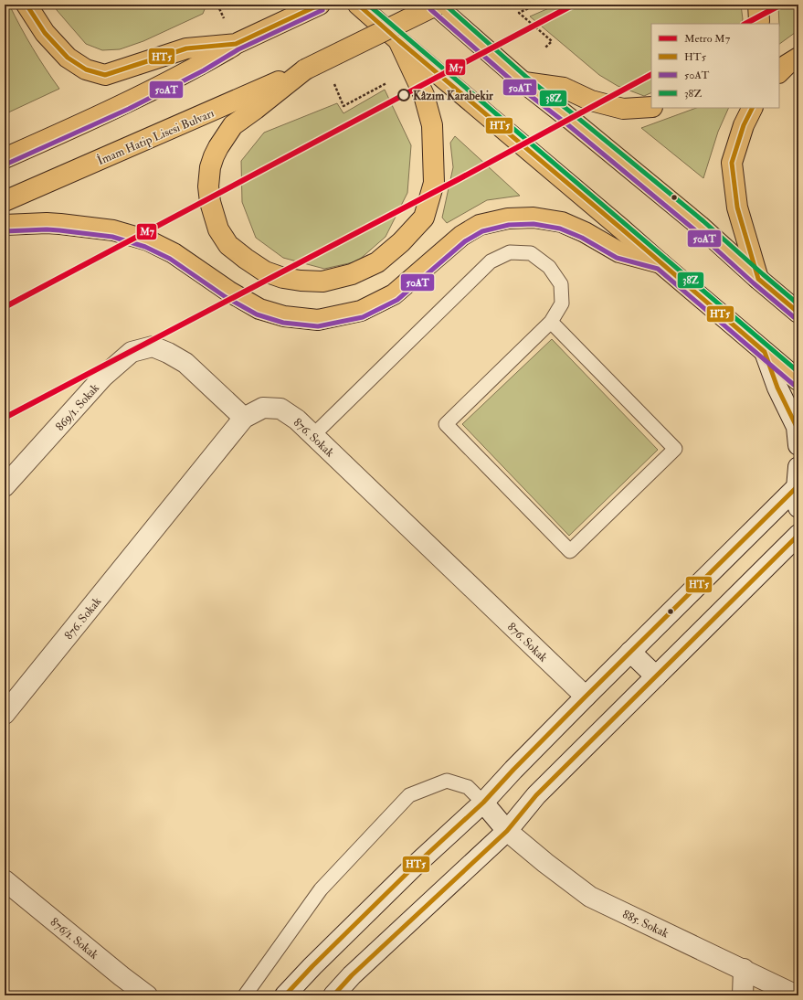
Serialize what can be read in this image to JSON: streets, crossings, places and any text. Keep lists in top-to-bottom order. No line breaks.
{"streets":{"main road":["İmam Hatip Lisesi Bulvarı"],"street":["869/1. Sokak","876. Sokak","885. Sokak","876/1. Sokak"]},"crossings":[["869/1. Sokak","876. Sokak"]],"places":["Kâzım Karabekir"],"lines":["metro line M7","transit line HT5","transit line 38Z","transit line 50AT"],"legend":["Metro M7","HT5","50AT","38Z"]}
